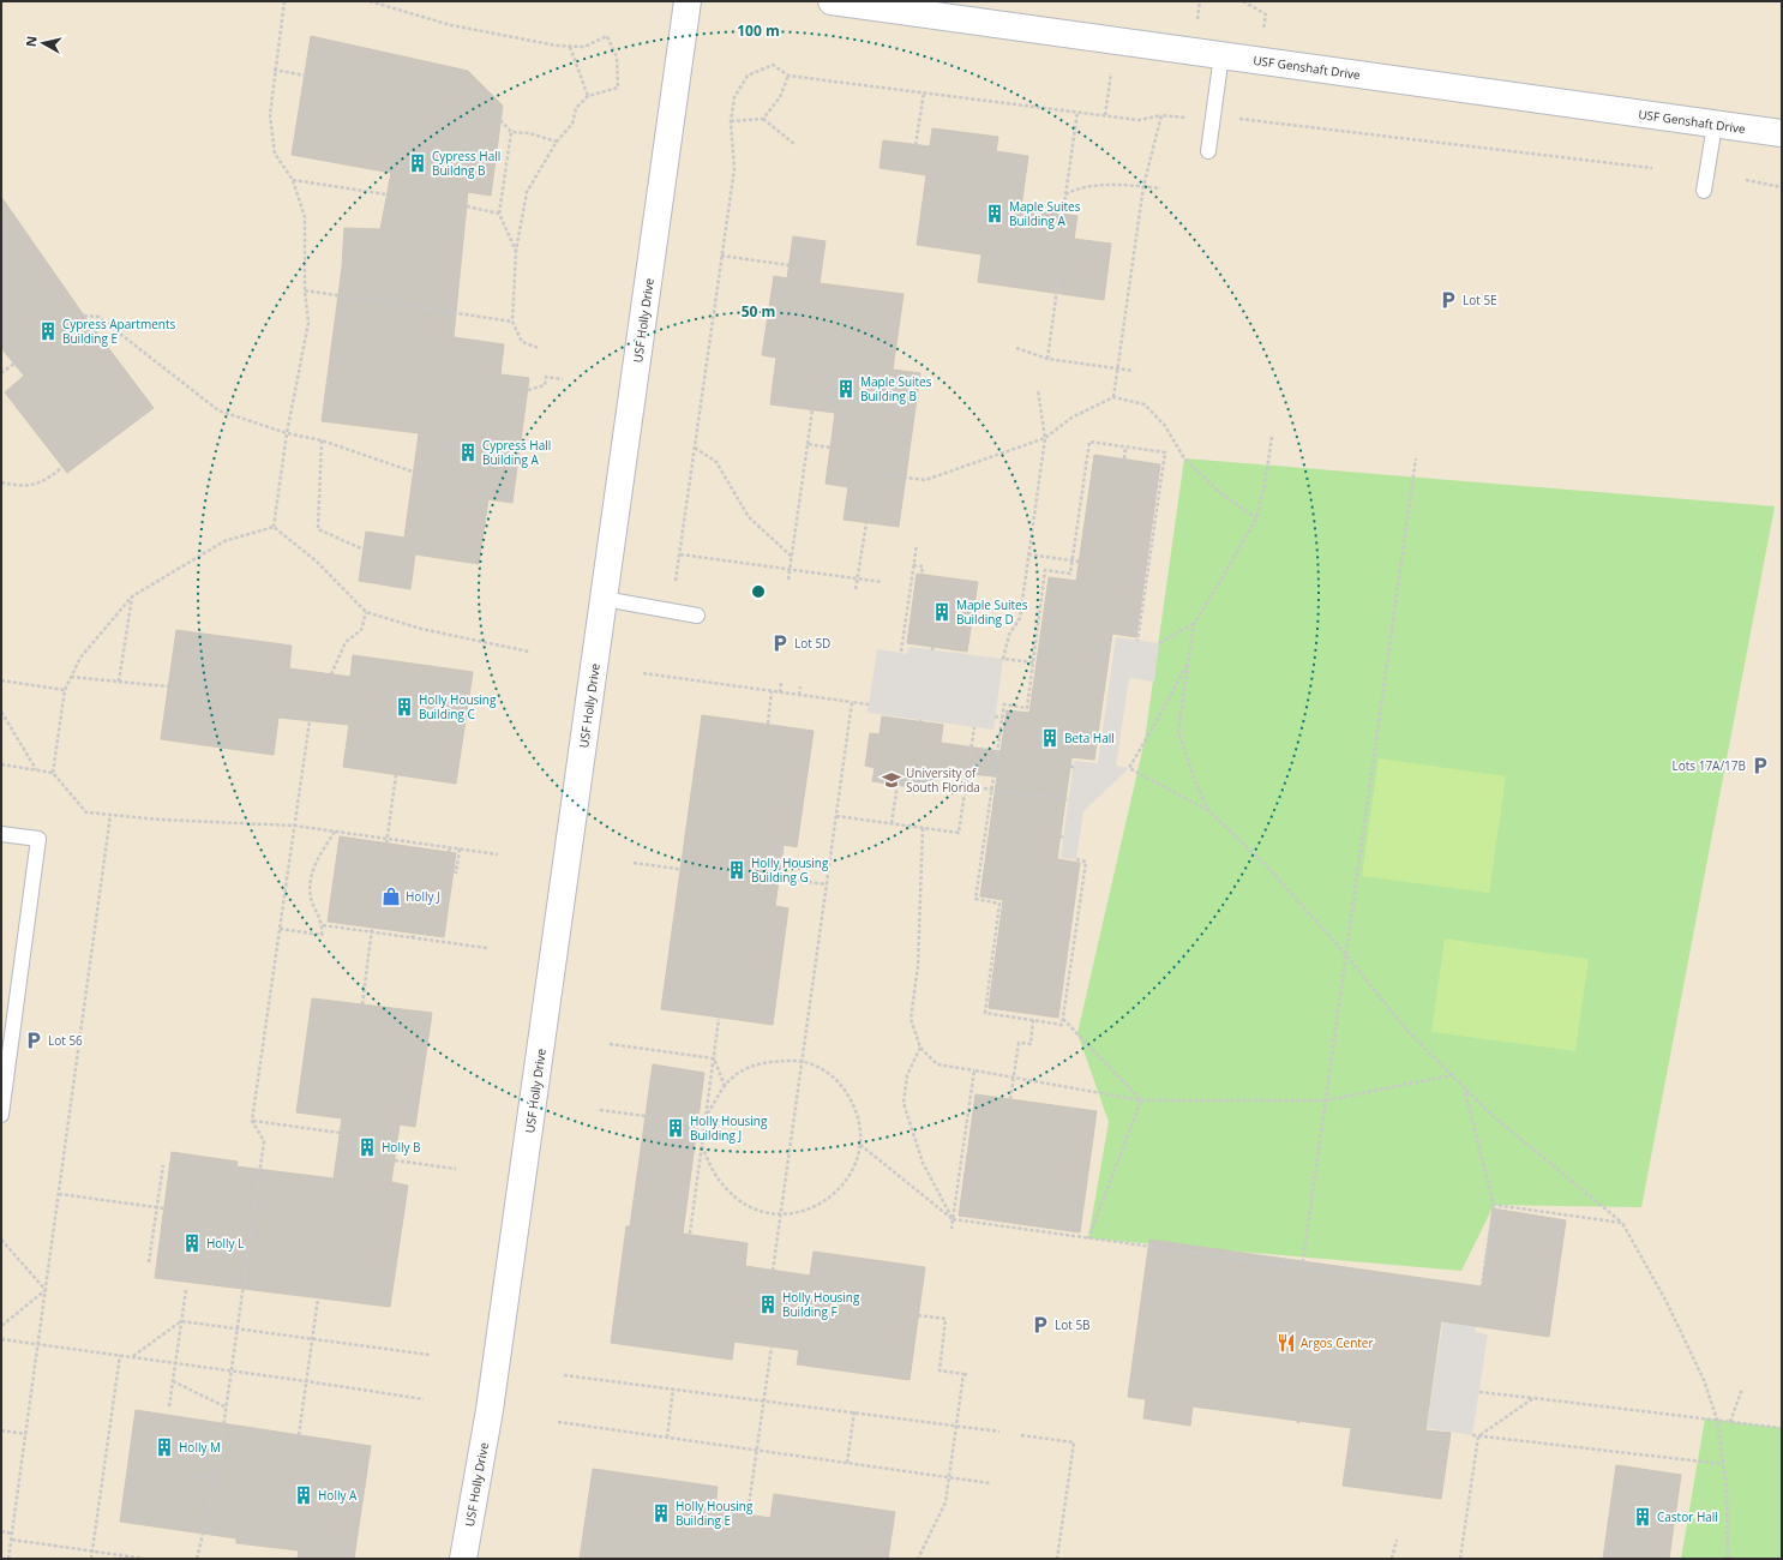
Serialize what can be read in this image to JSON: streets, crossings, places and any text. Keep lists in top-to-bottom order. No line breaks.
{"streets":{"street":["USF Genshaft Drive","USF Holly Drive"]},"places":{"building":["Cypress Hall Buildng B","Maple Suites Building A","Cypress Apartments Building E","Maple Suites Building B","Cypress Hall Building A","Maple Suites Building D","Holly Housing Building C","Beta Hall","Holly Housing Building G","Holly Housing Building J","Holly B","Holly L","Holly Housing Building F","Holly M","Holly A","Holly Housing Building E","Castor Hall"],"parking":["Lot 5E","Lot 5D","Lots 17A/17B","Lot 56","Lot 5B"],"school or university":["University of South Florida"],"shop":["Holly J"],"restaurant":["Argos Center"]},"north":"left","rings":["100 m","50 m"]}
